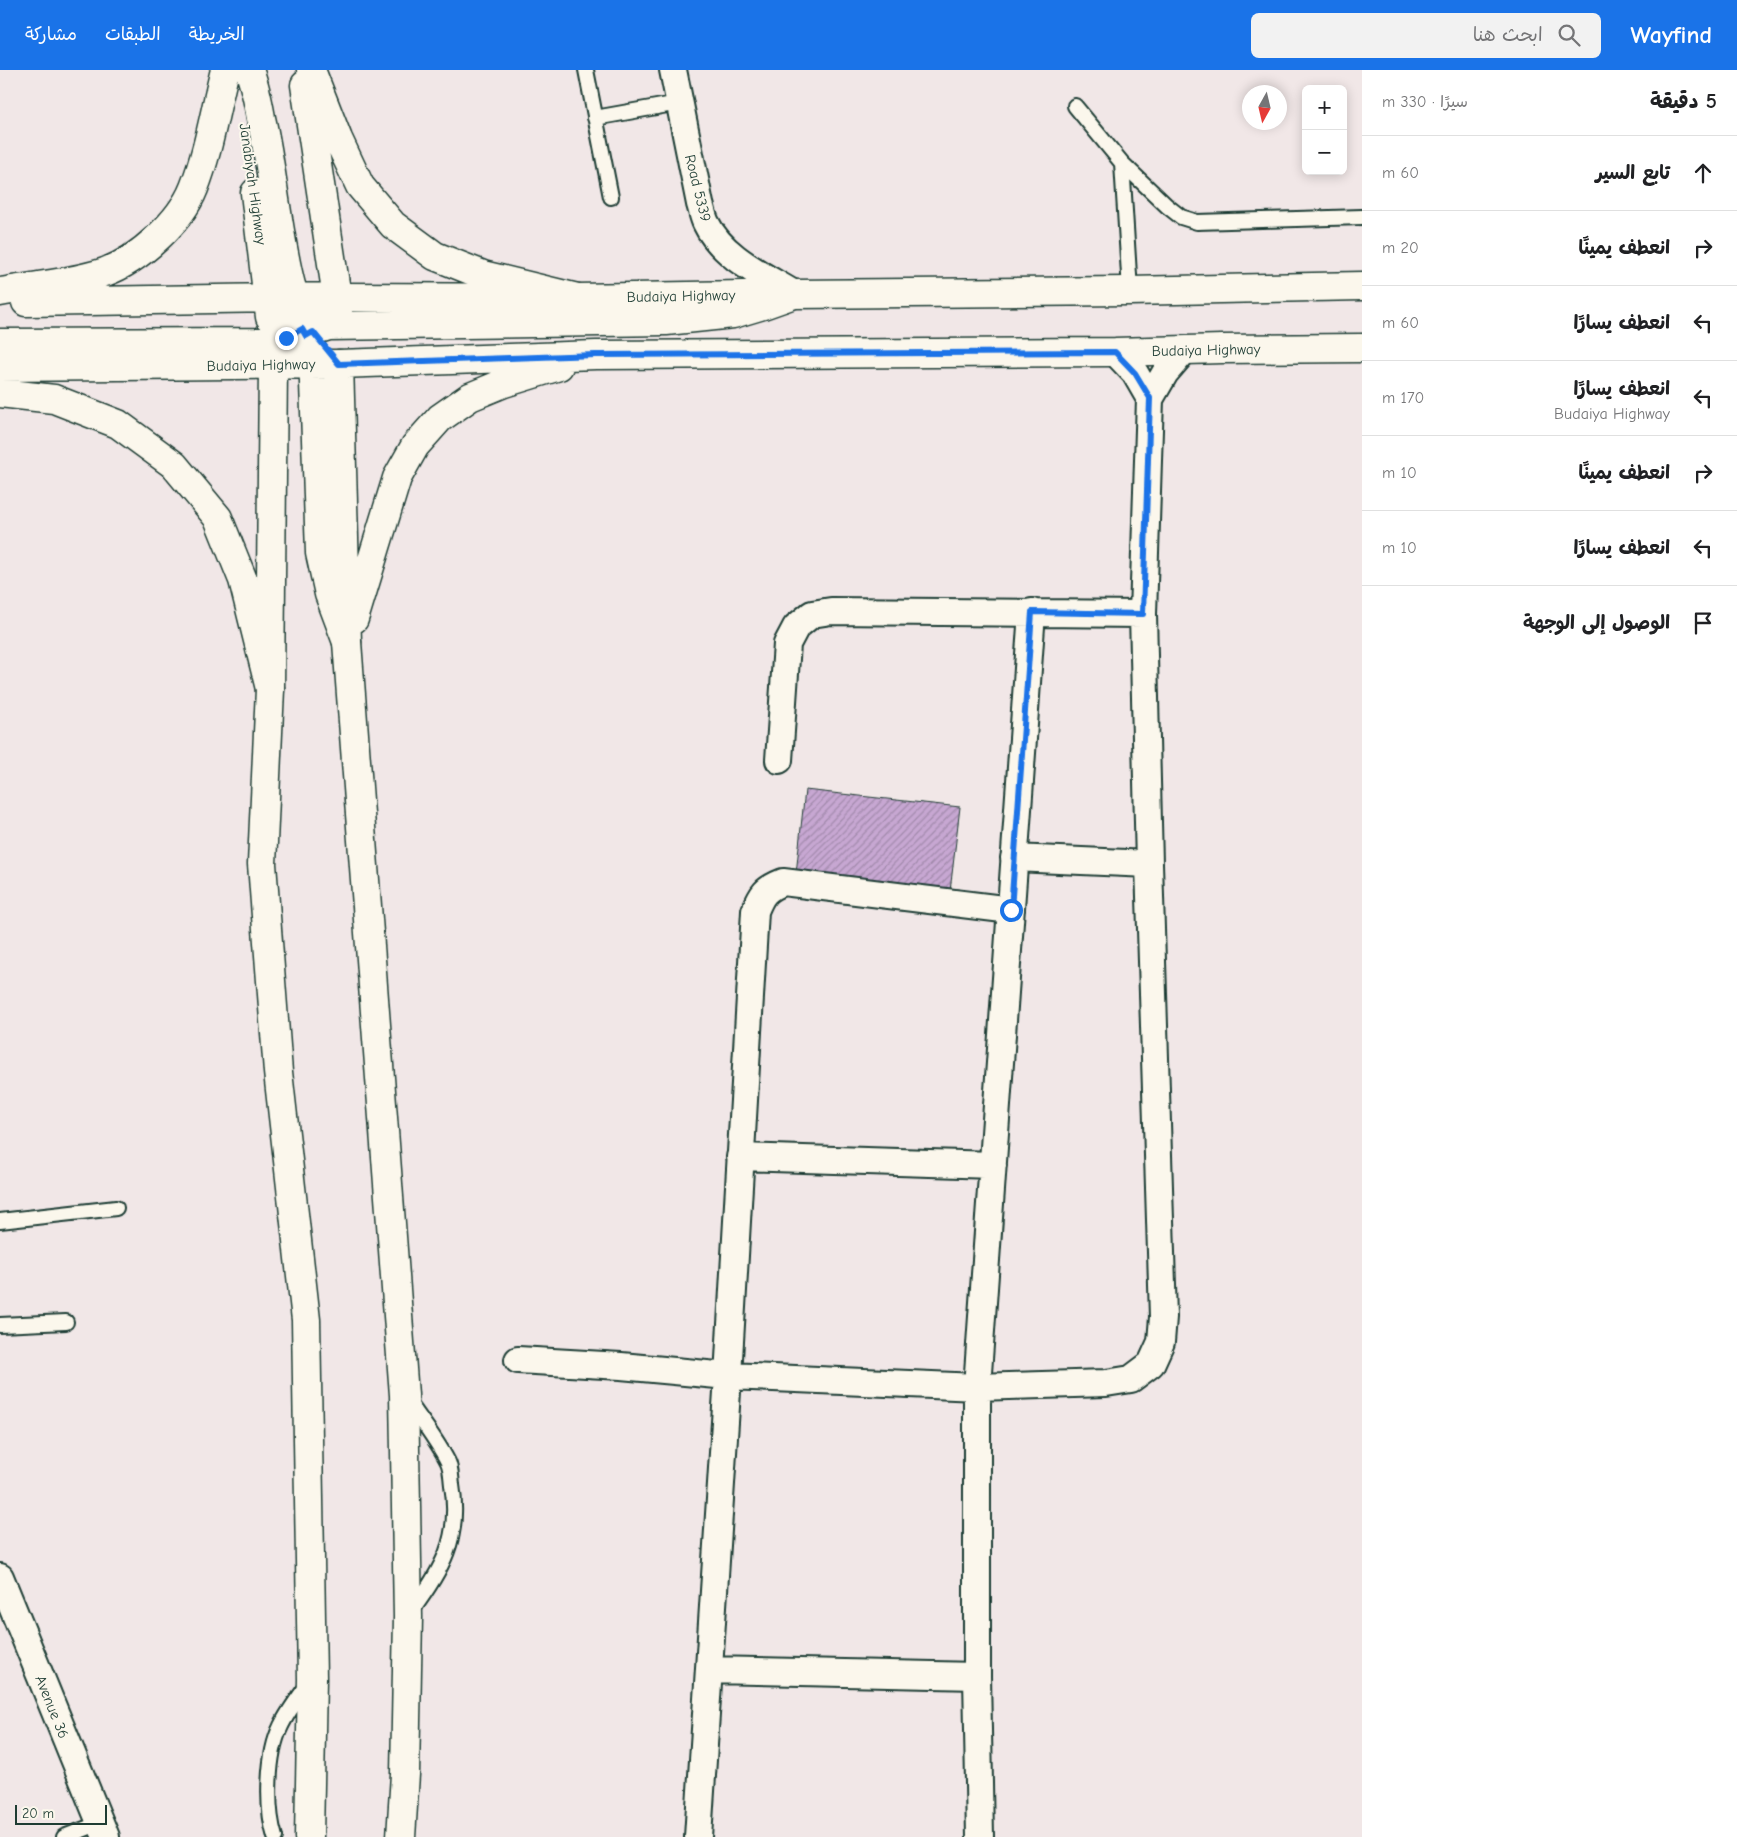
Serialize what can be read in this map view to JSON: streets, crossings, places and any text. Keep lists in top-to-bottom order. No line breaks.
{"streets":{"street":["Janabiyah Highway","Road 5339","Budaiya Highway","Avenue 36"]},"crossings":[["Janabiyah Highway","Budaiya Highway"],["Road 5339","Budaiya Highway"]],"scale_bar":"20 m","north":"bottom","page":{"header":"Wayfind","search":"ابحث هنا","nav":["الخريطة","الطبقات","مشاركة"],"heading":["5 دقيقة","سيرًا · 330 m"],"map_buttons":["+","−"],"list":[["تابع السير","60 m"],["انعطف يمينًا","20 m"],["انعطف يسارًا","60 m"],["انعطف يسارًا","Budaiya Highway","170 m"],["انعطف يمينًا","10 m"],["انعطف يسارًا","10 m"],"الوصول إلى الوجهة"],"scale":"20 m"}}
